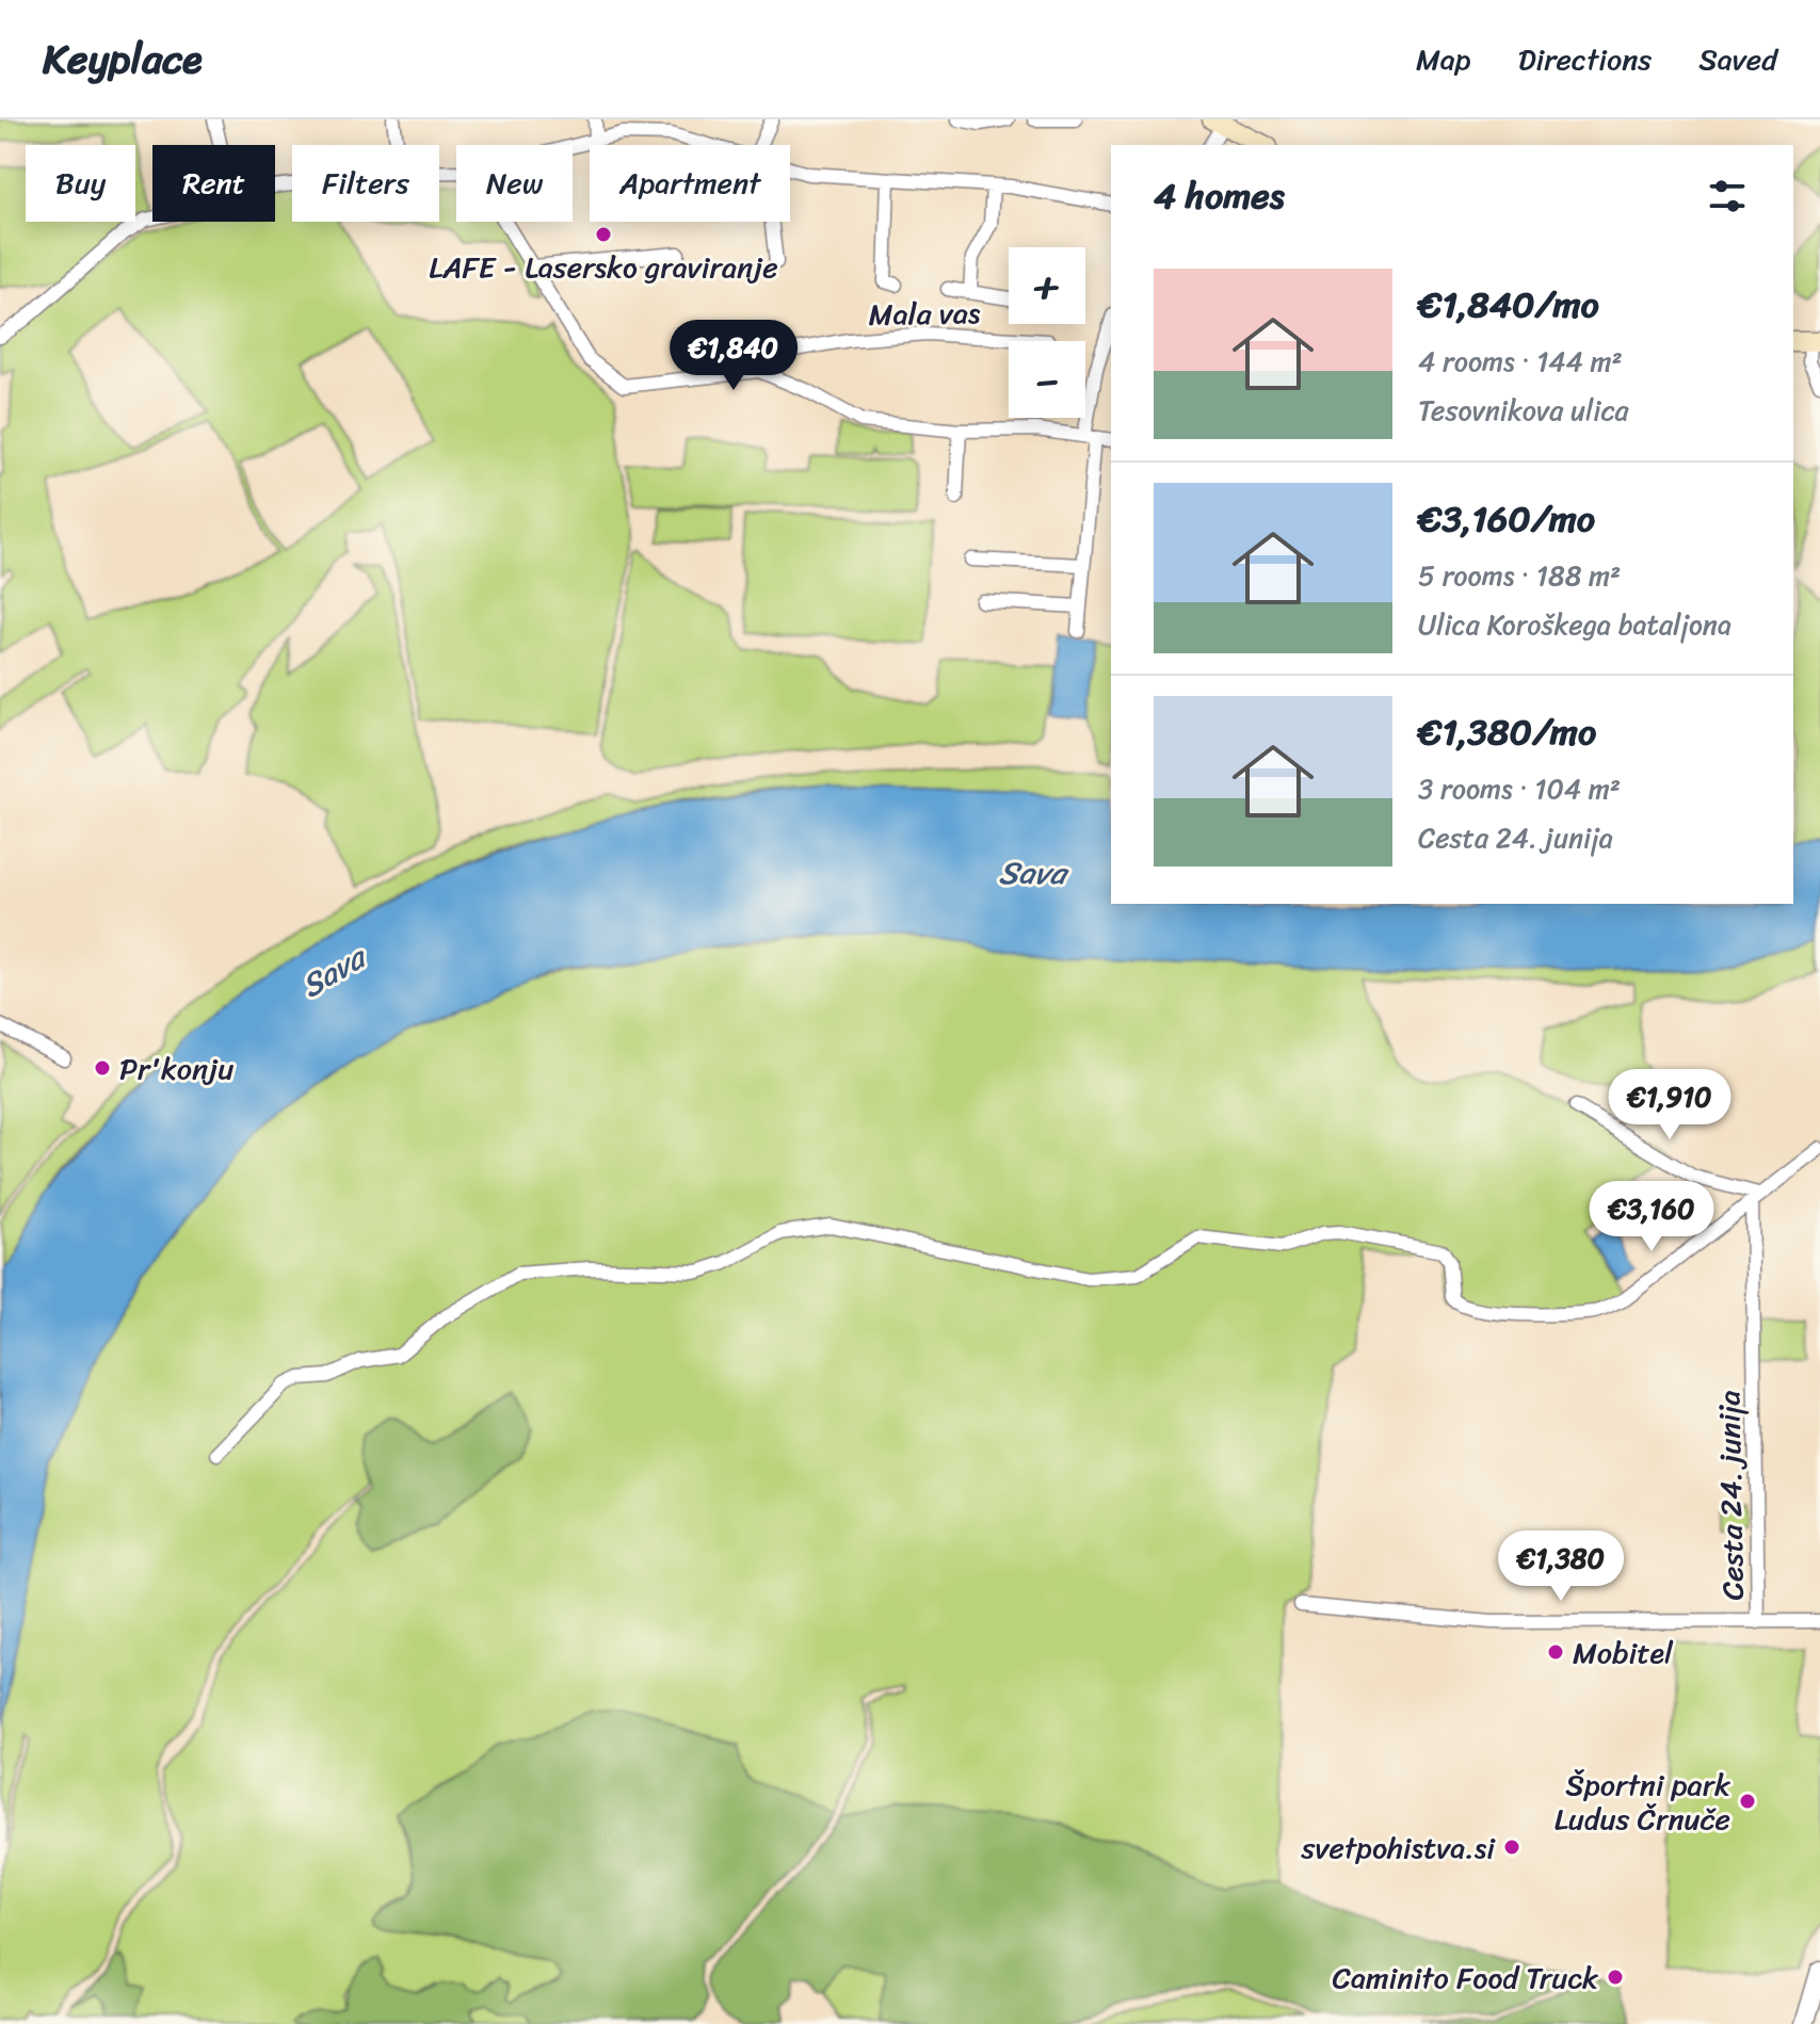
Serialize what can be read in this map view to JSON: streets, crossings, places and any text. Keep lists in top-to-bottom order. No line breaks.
{"streets":{"street":["Mala vas","Cesta 24. junija"]},"water":["Sava"],"places":["LAFE - Lasersko graviranje","Pr'konju","Mobitel","Športni park Ludus Črnuče","svetpohistva.si","Caminito Food Truck"],"page":{"header":"Keyplace","nav":["Map","Directions","Saved"],"chip":["Buy","Rent","Filters","New","Apartment"],"heading":"4 homes","map_buttons":["+","−"],"list":[{"name":"€1,840/mo","note":"4 rooms · 144 m² · Tesovnikova ulica"},{"name":"€3,160/mo","note":"5 rooms · 188 m² · Ulica Koroškega bataljona"},{"name":"€1,380/mo","note":"3 rooms · 104 m² · Cesta 24. junija"}],"price":["€1,840","€1,910","€3,160","€1,380"]}}
